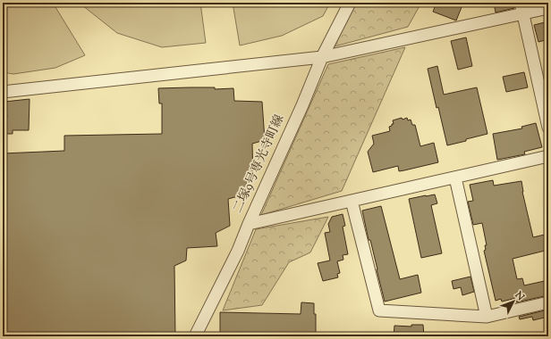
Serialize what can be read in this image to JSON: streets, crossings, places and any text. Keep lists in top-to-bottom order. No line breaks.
{"streets":{"street":["二塚9号専光寺町線"]},"north":"top right"}
